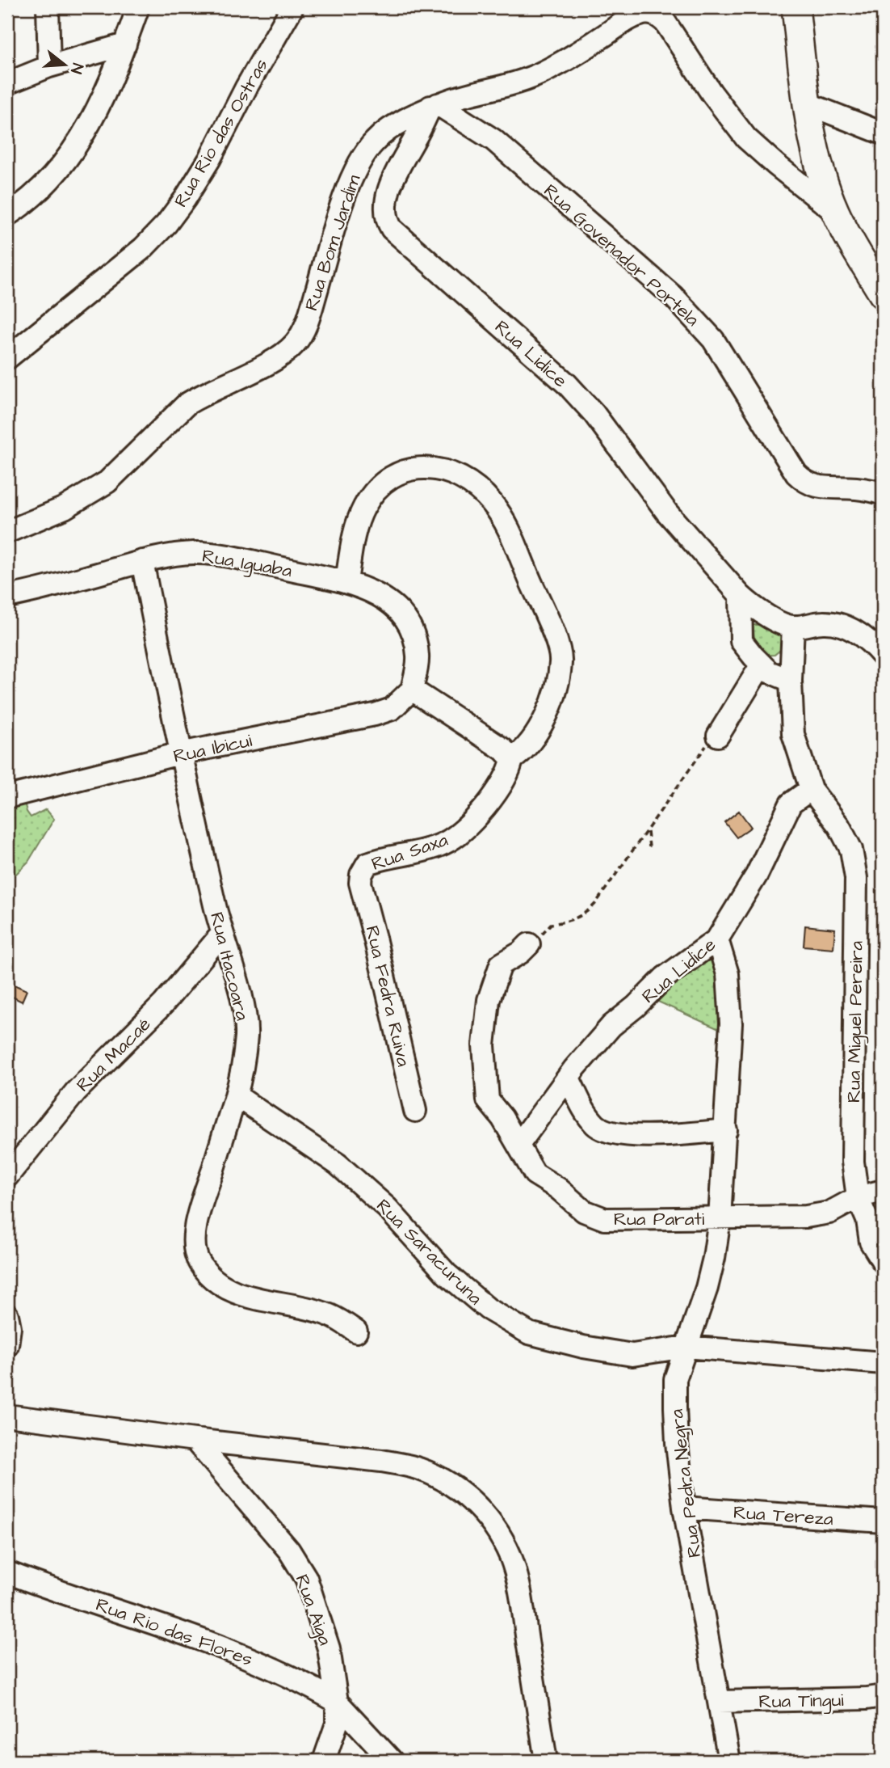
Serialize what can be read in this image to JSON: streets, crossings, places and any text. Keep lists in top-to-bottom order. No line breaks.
{"streets":{"street":["Rua Rio das Ostras","Rua Bom Jardim","Rua Govenador Portela","Rua Lidice","Rua Iguaba","Rua Ibicui","Rua Saxa","Rua Itacoara","Rua Fedra Ruiva","Rua Miguel Pereira","Rua Macaé","Rua Parati","Rua Saracuruna","Rua Pedra Negra","Rua Tereza","Rua Aiga","Rua Rio das Flores","Rua Tingui"]},"crossings":[["Rua Bom Jardim","Rua Govenador Portela"],["Rua Bom Jardim","Rua Lidice"],["Rua Govenador Portela","Rua Lidice"],["Rua Lidice","Rua Miguel Pereira"],["Rua Lidice","Rua Parati"],["Rua Lidice","Rua Pedra Negra"],["Rua Iguaba","Rua Ibicui"],["Rua Iguaba","Rua Itacoara"],["Rua Ibicui","Rua Itacoara"],["Rua Saxa","Rua Fedra Ruiva"],["Rua Itacoara","Rua Macaé"],["Rua Itacoara","Rua Saracuruna"],["Rua Miguel Pereira","Rua Parati"],["Rua Parati","Rua Pedra Negra"],["Rua Saracuruna","Rua Pedra Negra"],["Rua Pedra Negra","Rua Tereza"],["Rua Pedra Negra","Rua Tingui"],["Rua Aiga","Rua Rio das Flores"]],"north":"right"}
